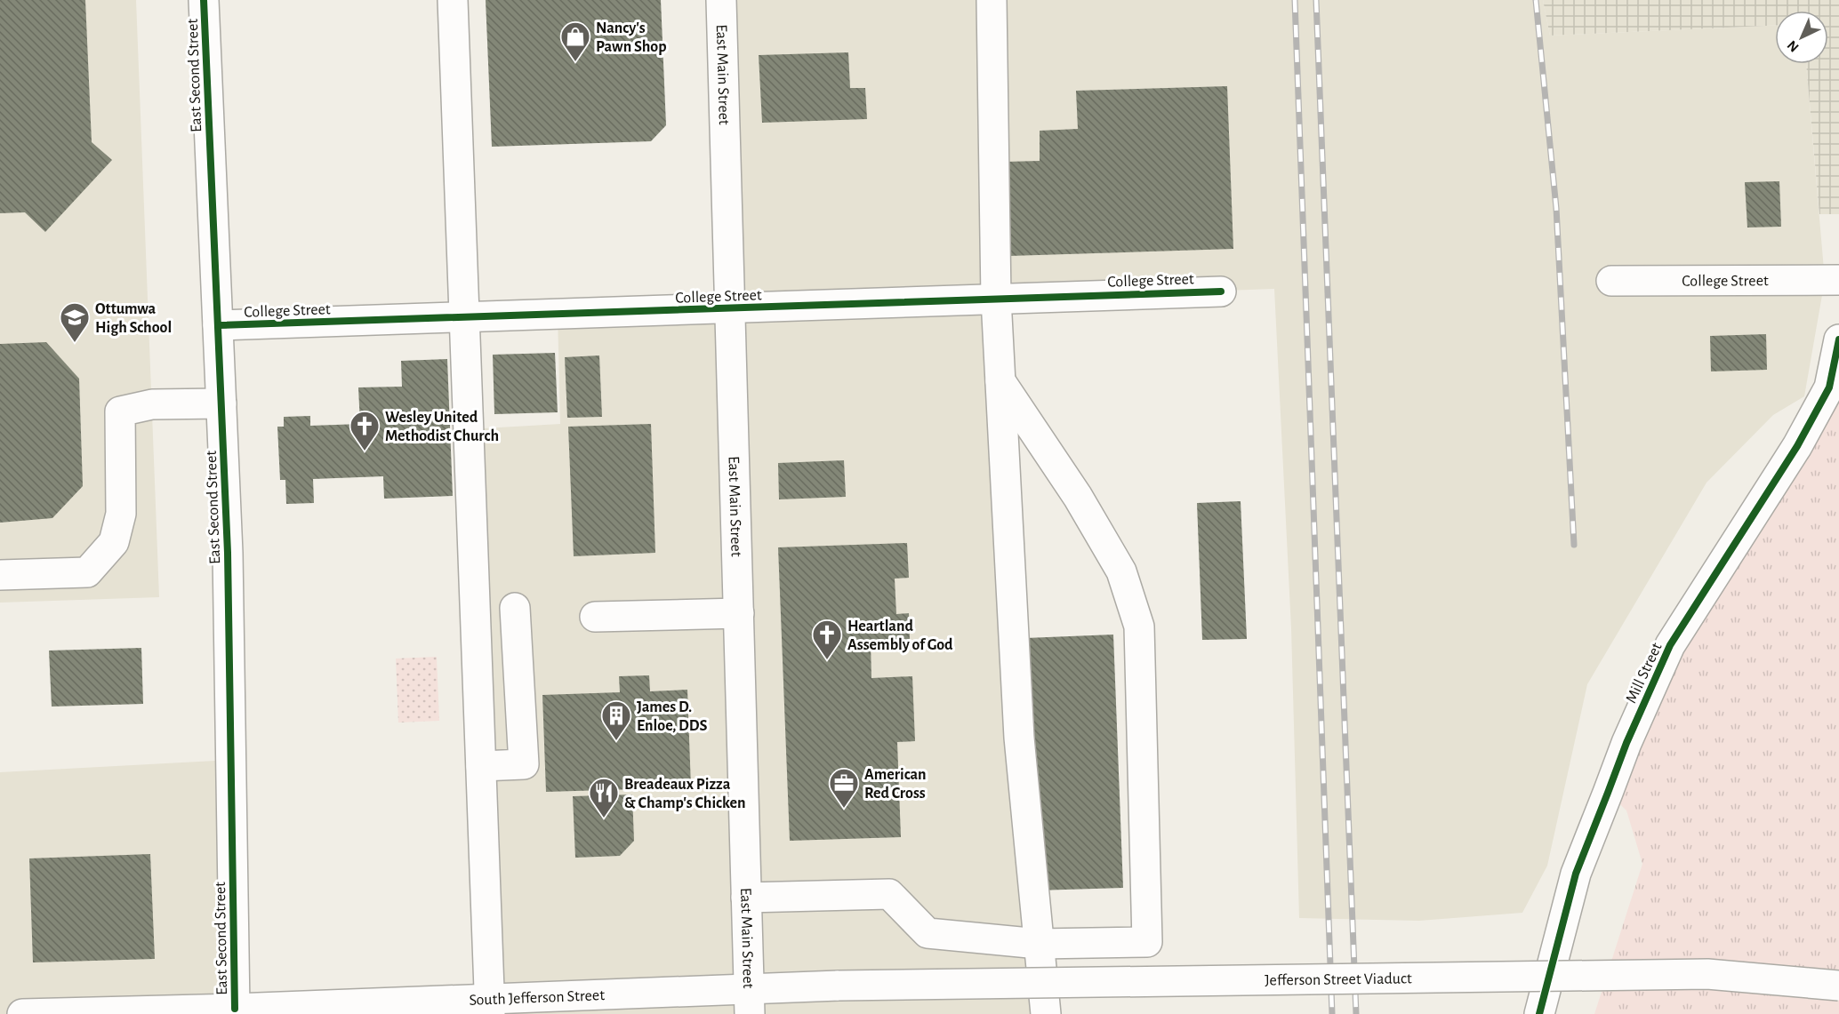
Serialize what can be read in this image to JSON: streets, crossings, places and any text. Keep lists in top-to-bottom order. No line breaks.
{"streets":{"street":["East Second Street","East Main Street","College Street","Mill Street","Jefferson Street Viaduct","South Jefferson Street"]},"crossings":[["East Second Street","College Street"],["East Second Street","South Jefferson Street"],["East Main Street","College Street"],["East Main Street","South Jefferson Street"],["Jefferson Street Viaduct","South Jefferson Street"]],"places":{"shop":["Nancy's Pawn Shop"],"school or university":["Ottumwa High School"],"church":["Wesley United Methodist Church","Heartland Assembly of God"],"building":["James D. Enloe, DDS"],"office":["American Red Cross"],"restaurant":["Breadeaux Pizza & Champ's Chicken"]},"north":"bottom left"}
